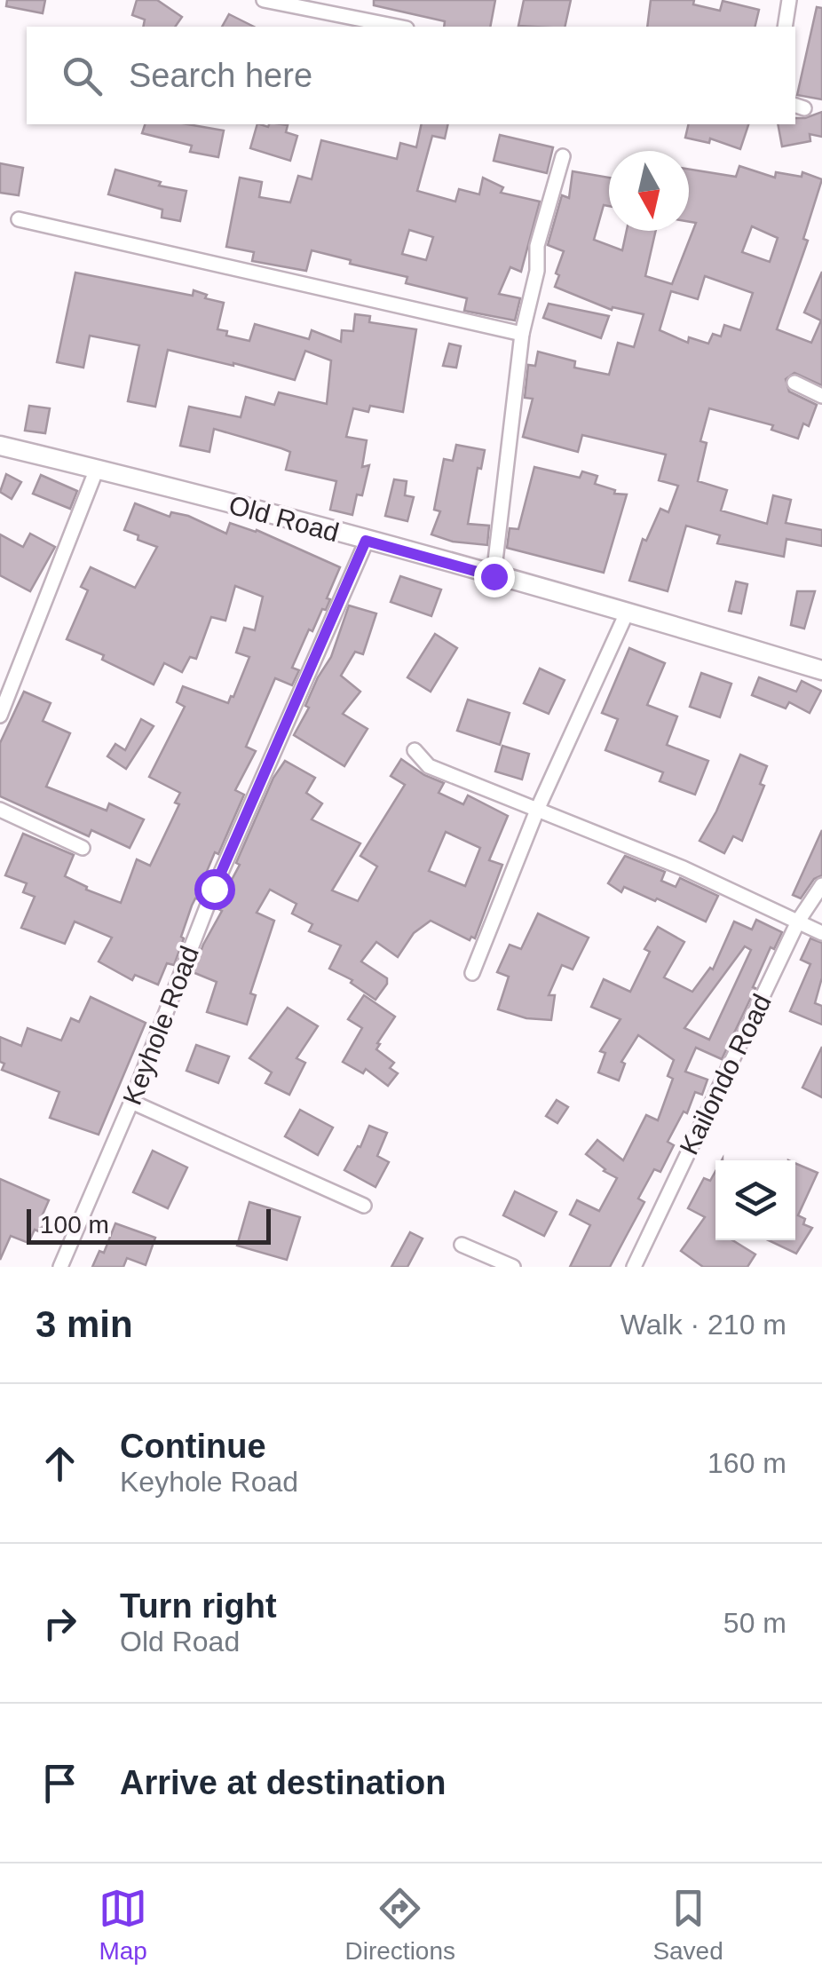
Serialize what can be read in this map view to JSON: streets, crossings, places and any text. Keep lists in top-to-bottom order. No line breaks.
{"streets":{"street":["Old Road","Keyhole Road","Kailondo Road"]},"crossings":[["Old Road","Keyhole Road"]],"scale_bar":"100 m","north":"bottom","page":{"search":"Search here","scale":"100 m","heading":["3 min","Walk · 210 m"],"list":[["Continue","Keyhole Road","160 m"],["Turn right","Old Road","50 m"],"Arrive at destination"],"nav":["Map","Directions","Saved"]}}
